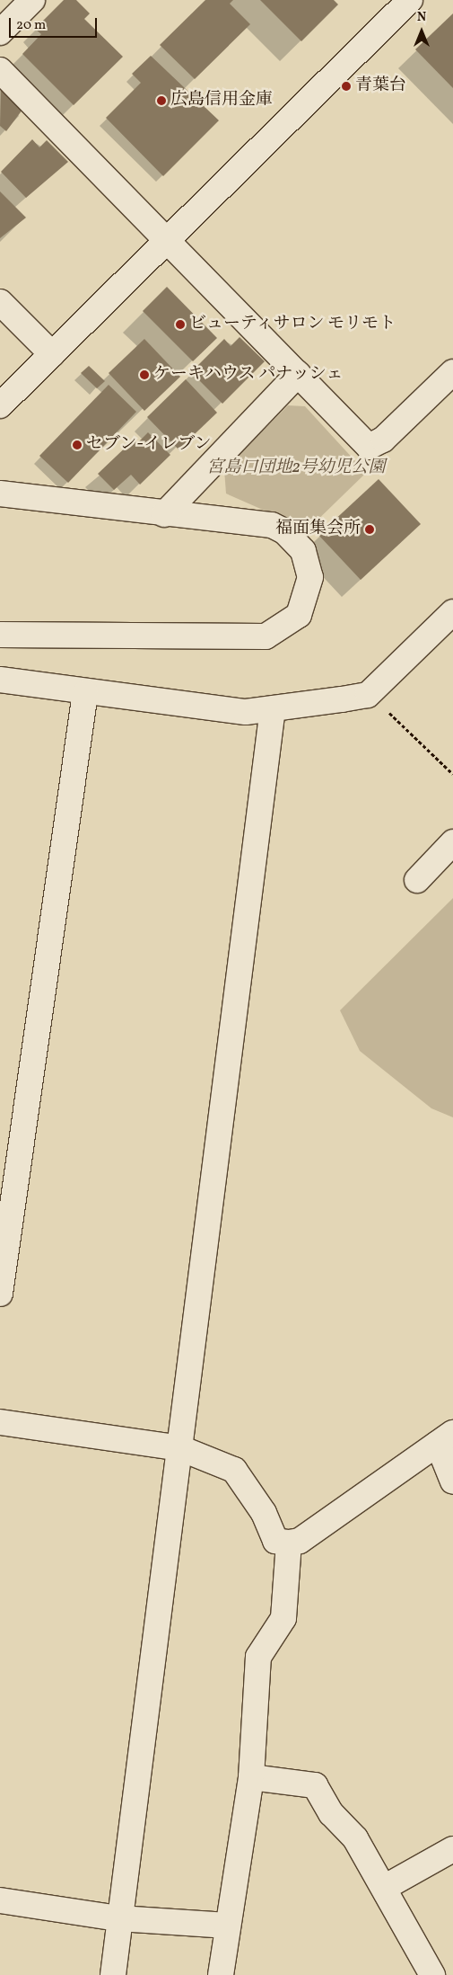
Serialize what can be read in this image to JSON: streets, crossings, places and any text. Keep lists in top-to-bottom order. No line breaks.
{"parks":["宮島口団地2号幼児公園"],"places":["青葉台","広島信用金庫","ビューティサロン モリモト","ケーキハウス パナッシェ","セブン-イレブン","福面集会所"],"scale_bar":"20 m","north":"top"}
